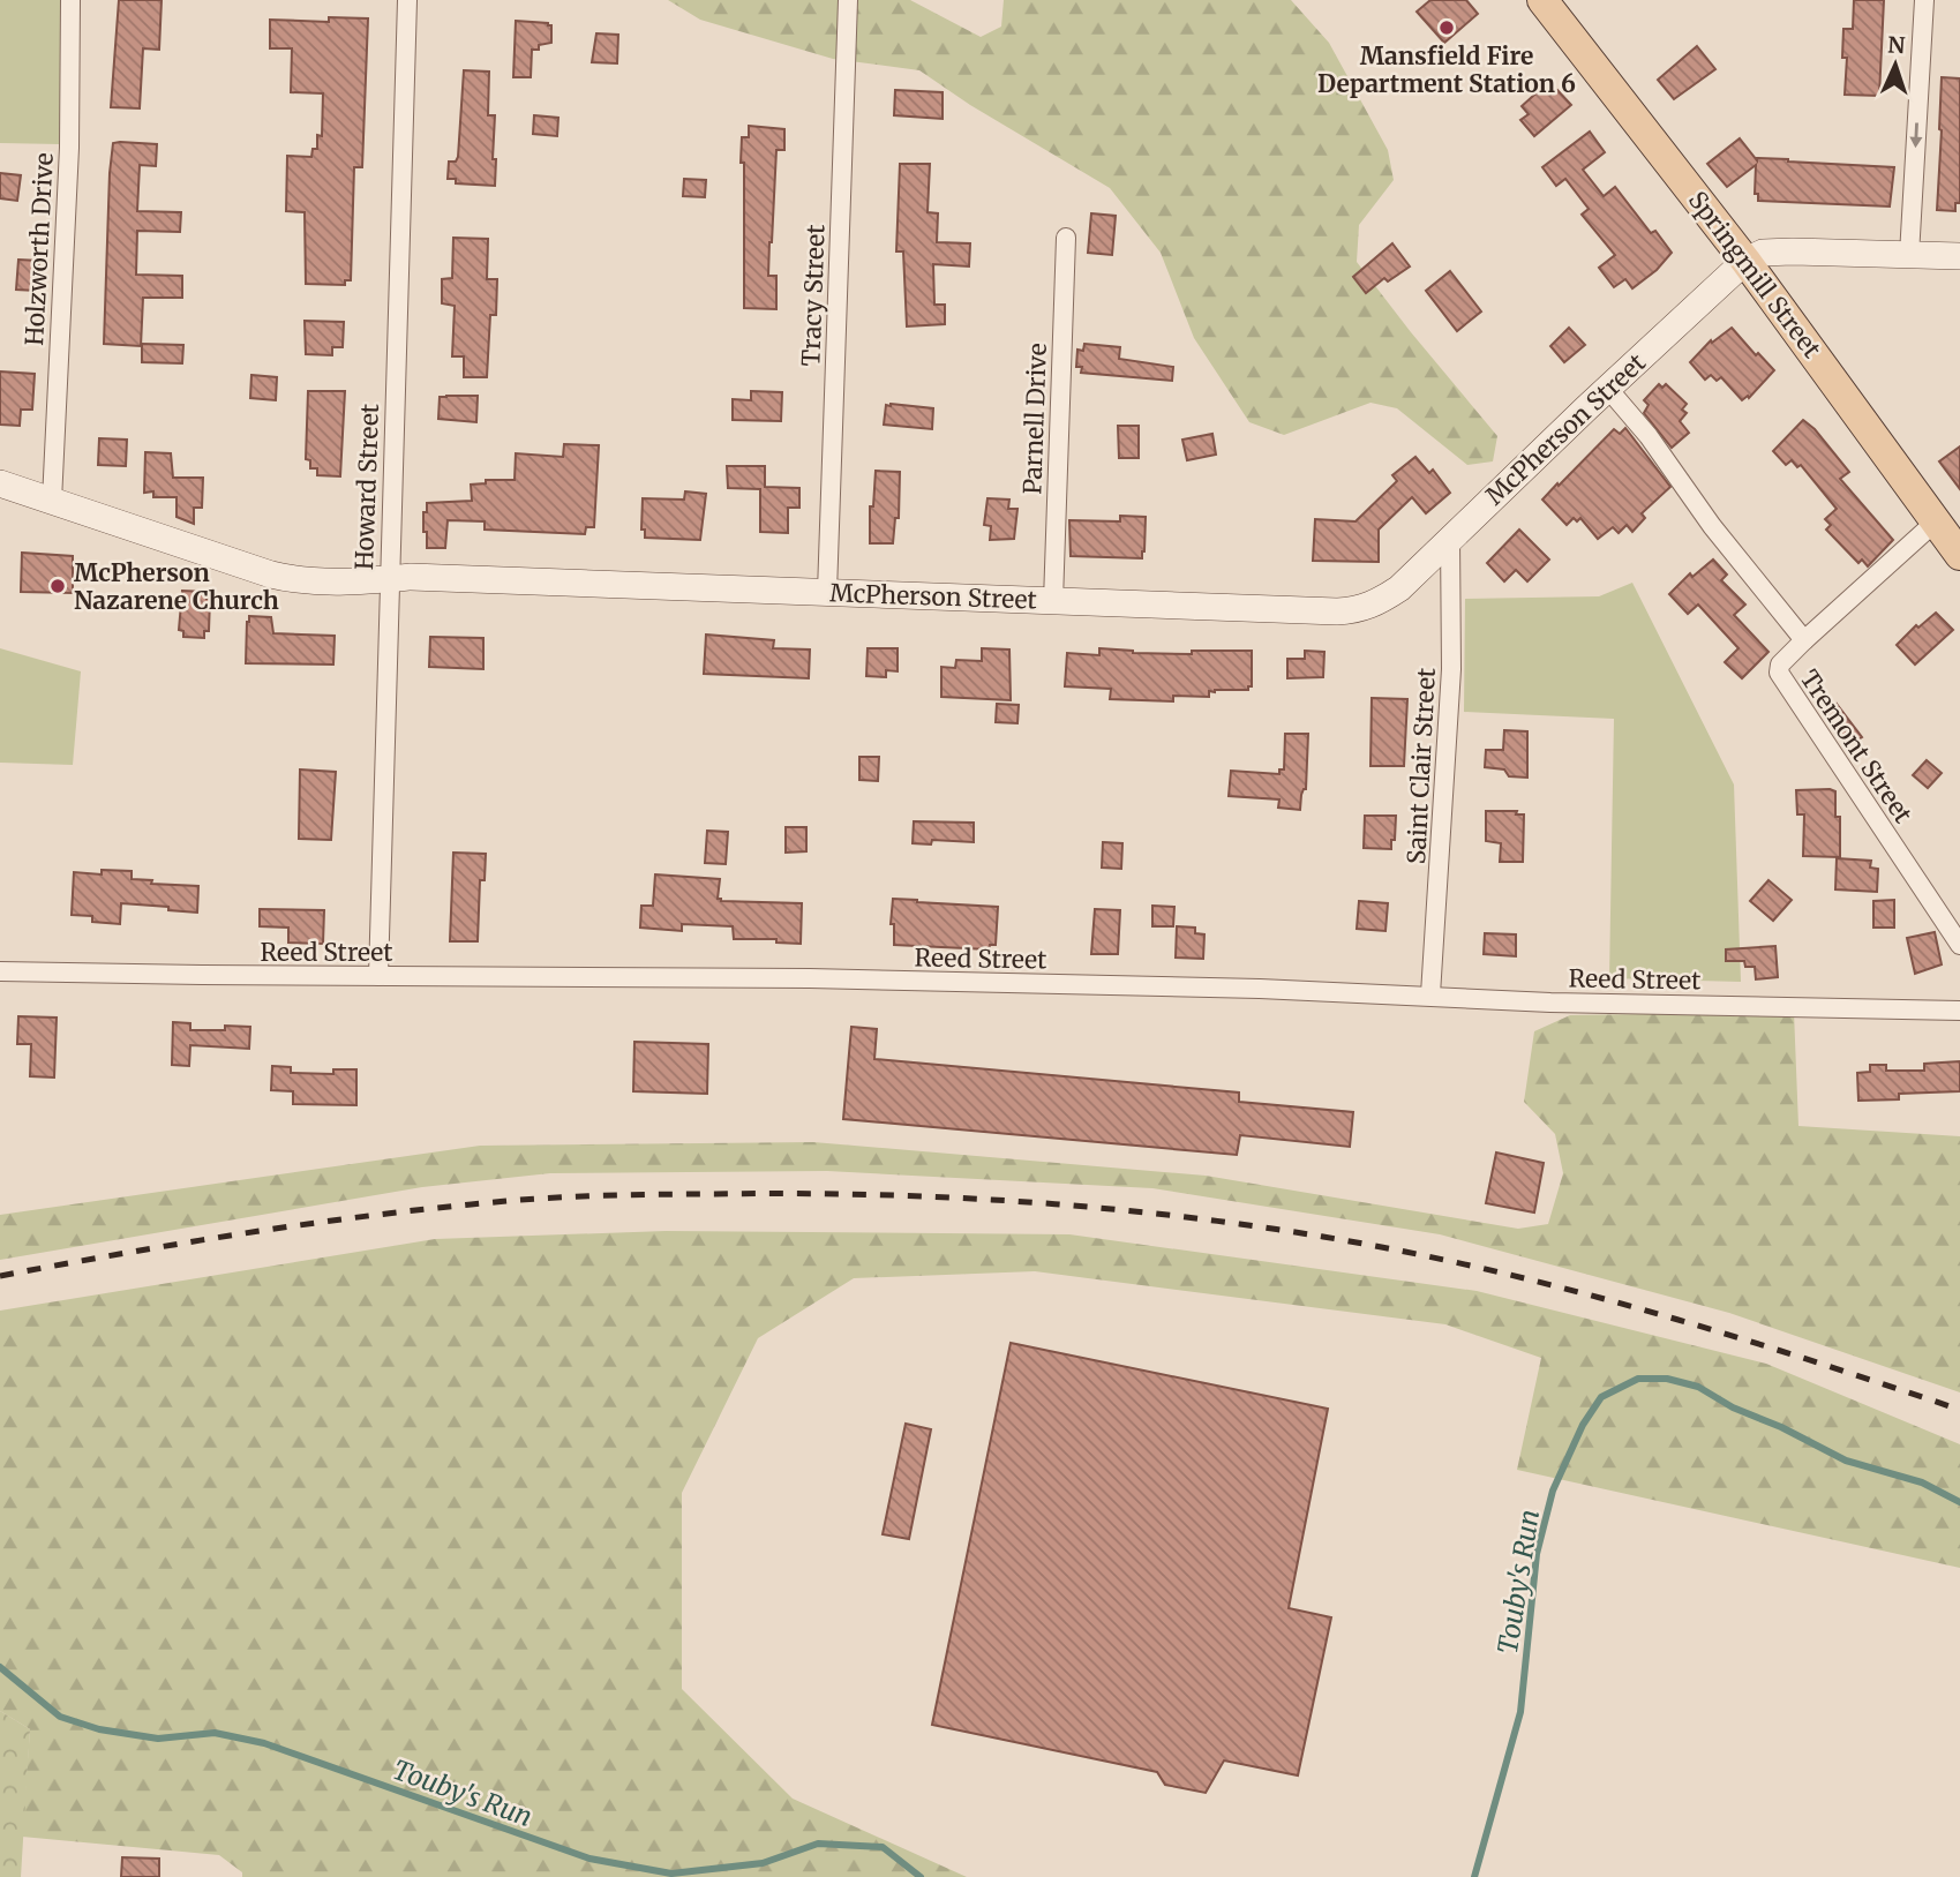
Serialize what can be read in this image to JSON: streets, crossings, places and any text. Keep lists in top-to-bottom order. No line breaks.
{"streets":{"main road":["Springmill Street"],"street":["Holzworth Drive","Tracy Street","Parnell Drive","McPherson Street","Howard Street","Tremont Street","Saint Clair Street","Reed Street"]},"crossings":[["Holzworth Drive","McPherson Street"],["Springmill Street","McPherson Street"],["Tracy Street","McPherson Street"],["Parnell Drive","McPherson Street"],["McPherson Street","Howard Street"],["McPherson Street","Tremont Street"],["McPherson Street","Saint Clair Street"],["Howard Street","Reed Street"],["Saint Clair Street","Reed Street"]],"water":["Touby's Run"],"places":["Mansfield Fire Department Station 6","McPherson Nazarene Church"],"north":"top"}
